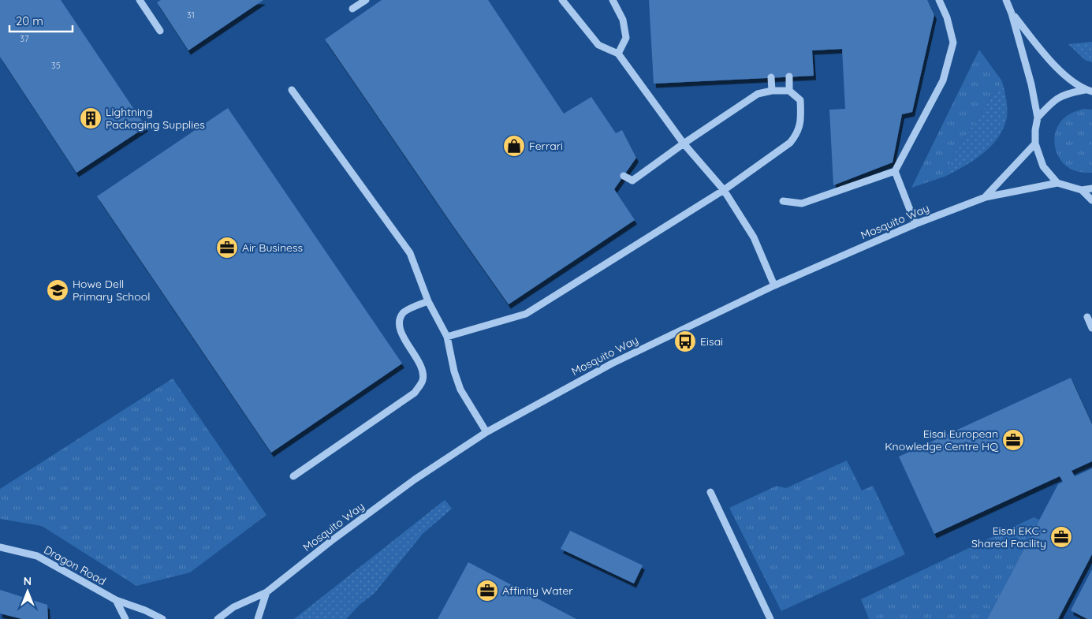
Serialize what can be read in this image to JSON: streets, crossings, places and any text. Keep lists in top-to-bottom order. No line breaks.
{"streets":{"street":["Mosquito Way","Dragon Road"]},"places":{"building":["Lightning Packaging Supplies"],"shop":["Ferrari"],"office":["Air Business","Eisai European Knowledge Centre HQ","Eisai EKC - Shared Facility","Affinity Water"],"school or university":["Howe Dell Primary School"],"bus stop":["Eisai"]},"house_numbers":["31","37","35"],"scale_bar":"20 m","north":"top"}
